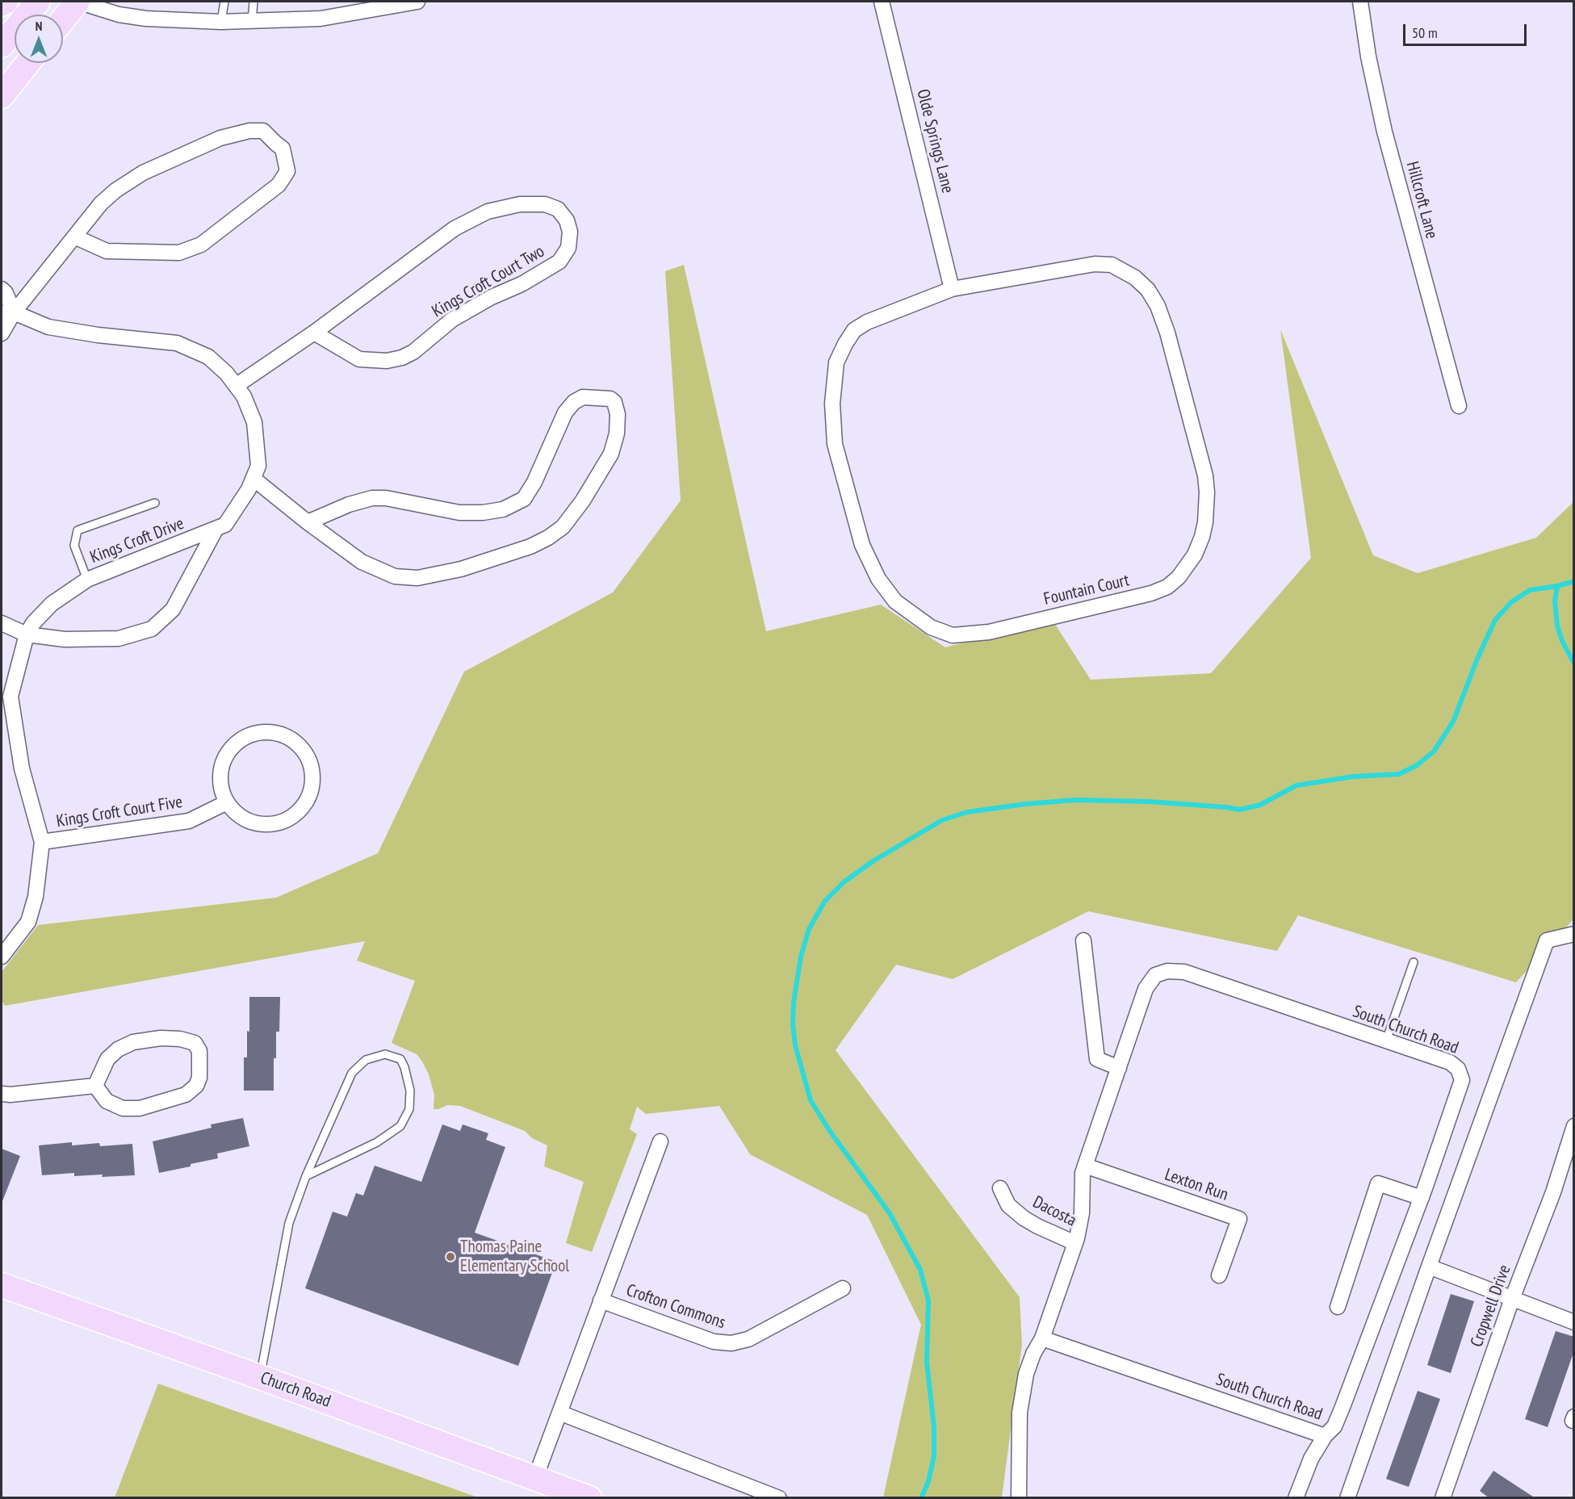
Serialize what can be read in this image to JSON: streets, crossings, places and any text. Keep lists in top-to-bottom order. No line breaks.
{"streets":{"main road":["Church Road"],"street":["Olde Springs Lane","Hillcroft Lane","Kings Croft Court Two","Kings Croft Drive","Fountain Court","Kings Croft Court Five","South Church Road","Lexton Run","Dacosta","Cropwell Drive","Crofton Commons"]},"crossings":[["Olde Springs Lane","Fountain Court"],["Kings Croft Court Two","Kings Croft Drive"],["Kings Croft Drive","Kings Croft Court Five"],["South Church Road","Lexton Run"],["South Church Road","Dacosta"],["Crofton Commons","Church Road"]],"places":["Thomas Paine Elementary School"],"scale_bar":"50 m","north":"top"}
